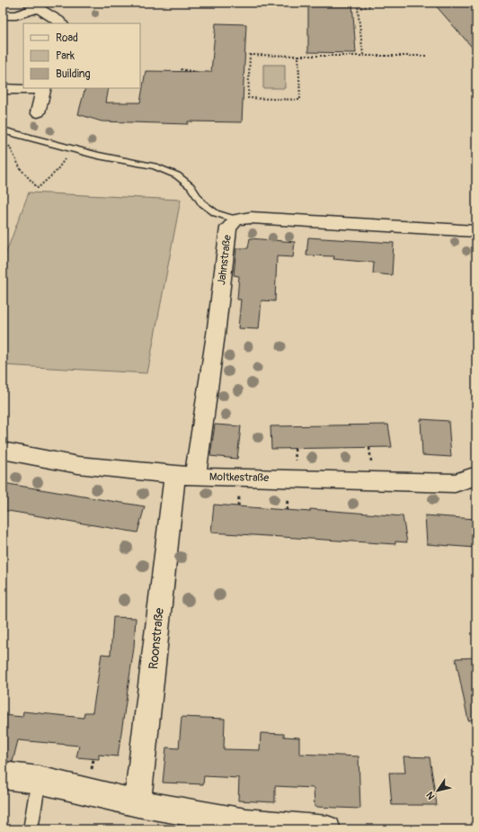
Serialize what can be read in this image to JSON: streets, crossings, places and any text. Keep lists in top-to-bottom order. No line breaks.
{"streets":{"street":["Jahnstraße","Moltkestraße","Roonstraße"]},"crossings":[["Jahnstraße","Moltkestraße"],["Jahnstraße","Roonstraße"],["Moltkestraße","Roonstraße"]],"legend":["Road","Park","Building"],"north":"bottom left"}
